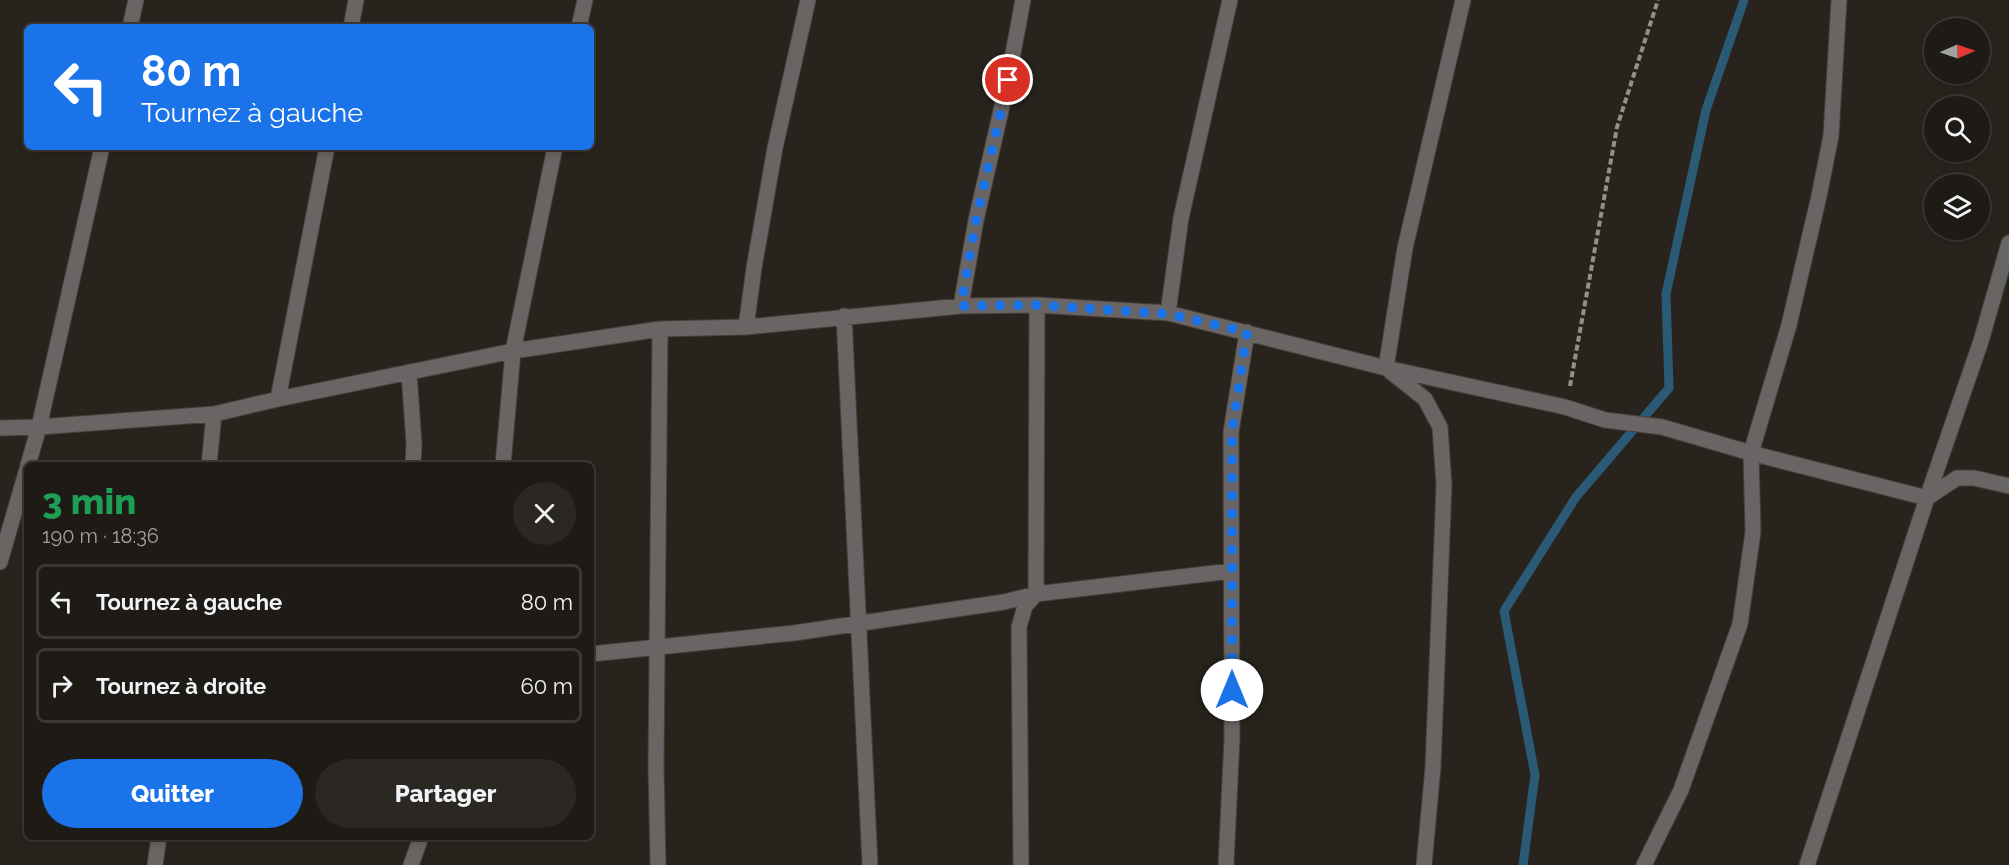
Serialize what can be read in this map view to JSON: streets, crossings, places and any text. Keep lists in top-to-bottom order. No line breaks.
{"north":"right","page":{"turn":["80 m","Tournez à gauche"],"heading":["3 min","190 m · 18:36"],"list":[{"name":"Tournez à gauche","value":"80 m"},{"name":"Tournez à droite","value":"60 m"}],"buttons":["Quitter","Partager"]}}
